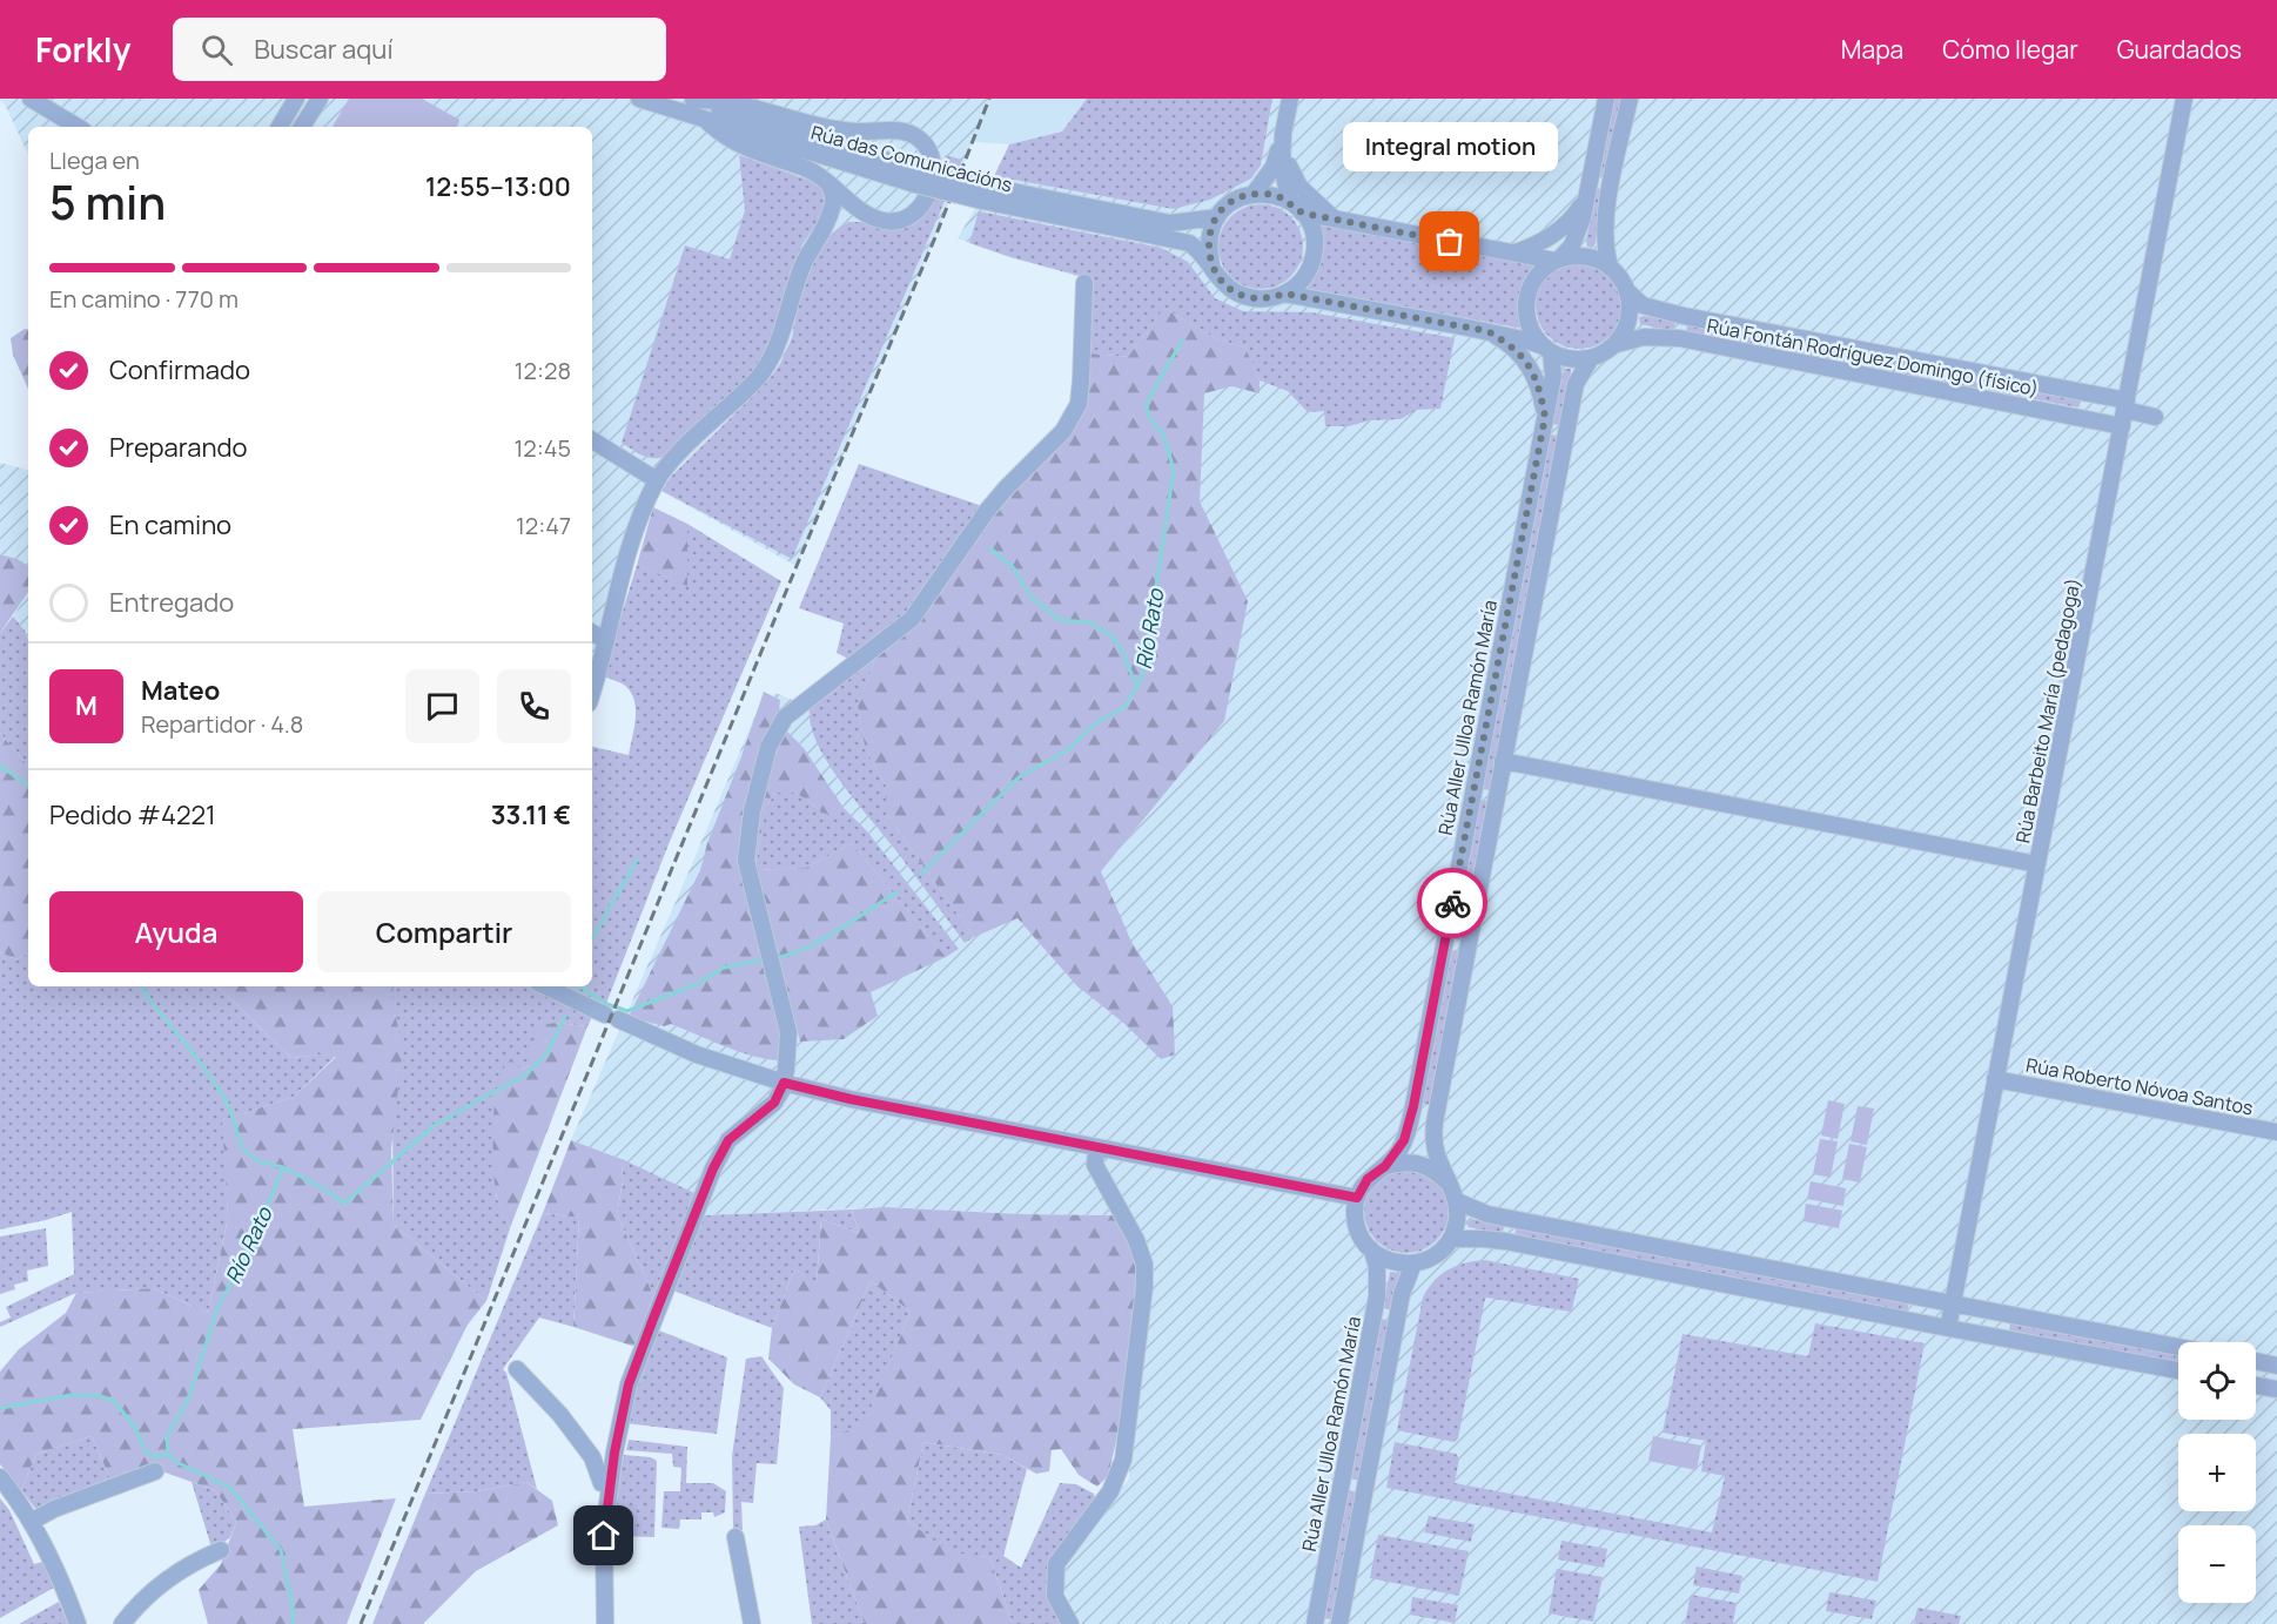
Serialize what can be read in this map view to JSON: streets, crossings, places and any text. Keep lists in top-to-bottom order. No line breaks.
{"streets":{"street":["Rúa das Comunicacións","Rúa Fontán Rodríguez Domingo (físico)","Rúa Barbeito María (pedagoga)","Rúa Aller Ulloa Ramón María","Rúa Roberto Nóvoa Santos"]},"crossings":[["Rúa Fontán Rodríguez Domingo (físico)","Rúa Barbeito María (pedagoga)"],["Rúa Fontán Rodríguez Domingo (físico)","Rúa Aller Ulloa Ramón María"],["Rúa Barbeito María (pedagoga)","Rúa Roberto Nóvoa Santos"]],"water":["Río Rato"],"places":["Integral motion"],"page":{"header":"Forkly","search":"Buscar aquí","nav":["Mapa","Cómo llegar","Guardados"],"bubble":"Integral motion","heading":["5 min","Llega en","12:55–13:00"],"panel":["Mateo","Repartidor · 4.8","Pedido #4221","33.11 €"],"bar":"En camino · 770 m","list":[["Confirmado","12:28"],["Preparando","12:45"],["En camino","12:47"],"Entregado"],"round":"M","buttons":["Ayuda","Compartir"],"map_buttons":["+","−"]}}
